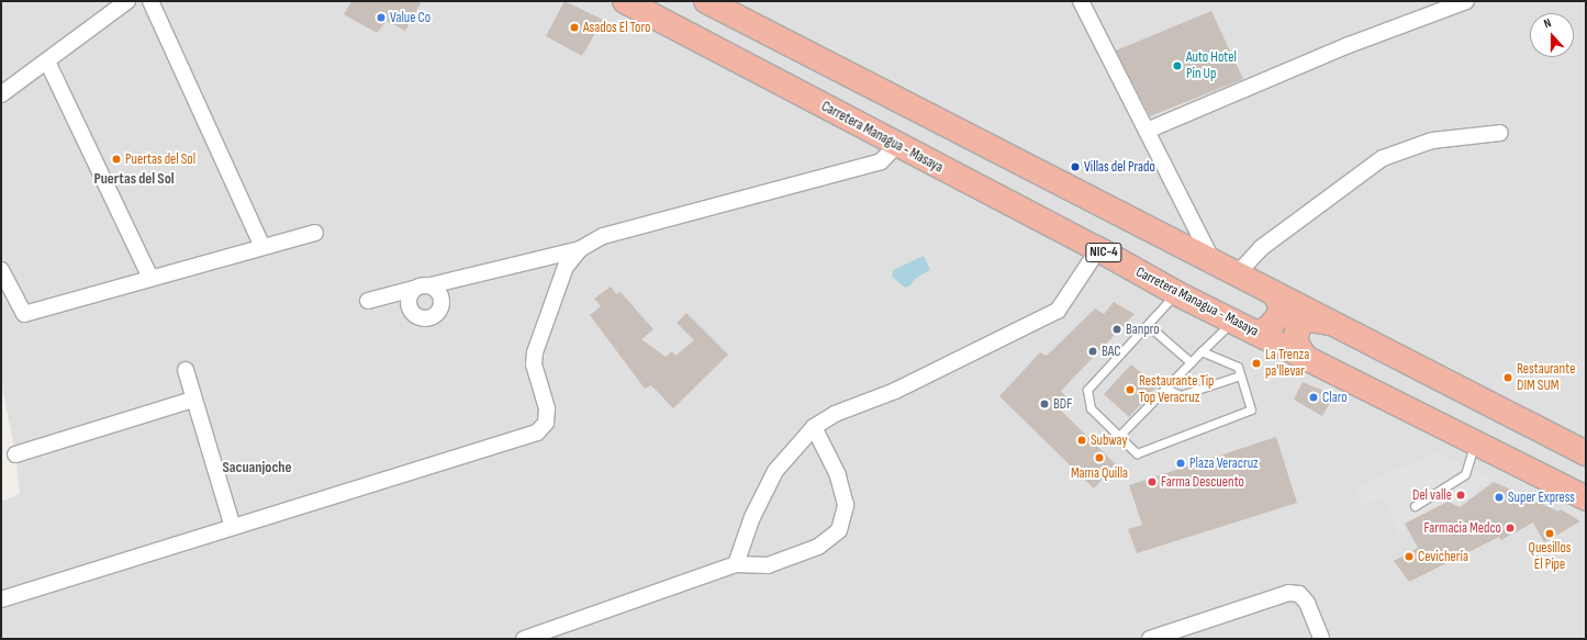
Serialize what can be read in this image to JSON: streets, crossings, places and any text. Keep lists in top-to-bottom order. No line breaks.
{"streets":{"highway":["Carretera Managua - Masaya","NIC-4"]},"districts":["Puertas del Sol","Sacuanjoche"],"places":["Value Co","Asados El Toro","Auto Hotel Pin Up","Puertas del Sol","Villas del Prado","Banpro","BAC","La Trenza pa'llevar","Restaurante DIM SUM","Restaurante Tip Top Veracruz","Claro","BDF","Subway","Mama Quilla","Plaza Veracruz","Farma Descuento","Del valle","Super Express","Farmacia Medco","Quesillos El Pipe","Cevichería"],"north":"top"}
